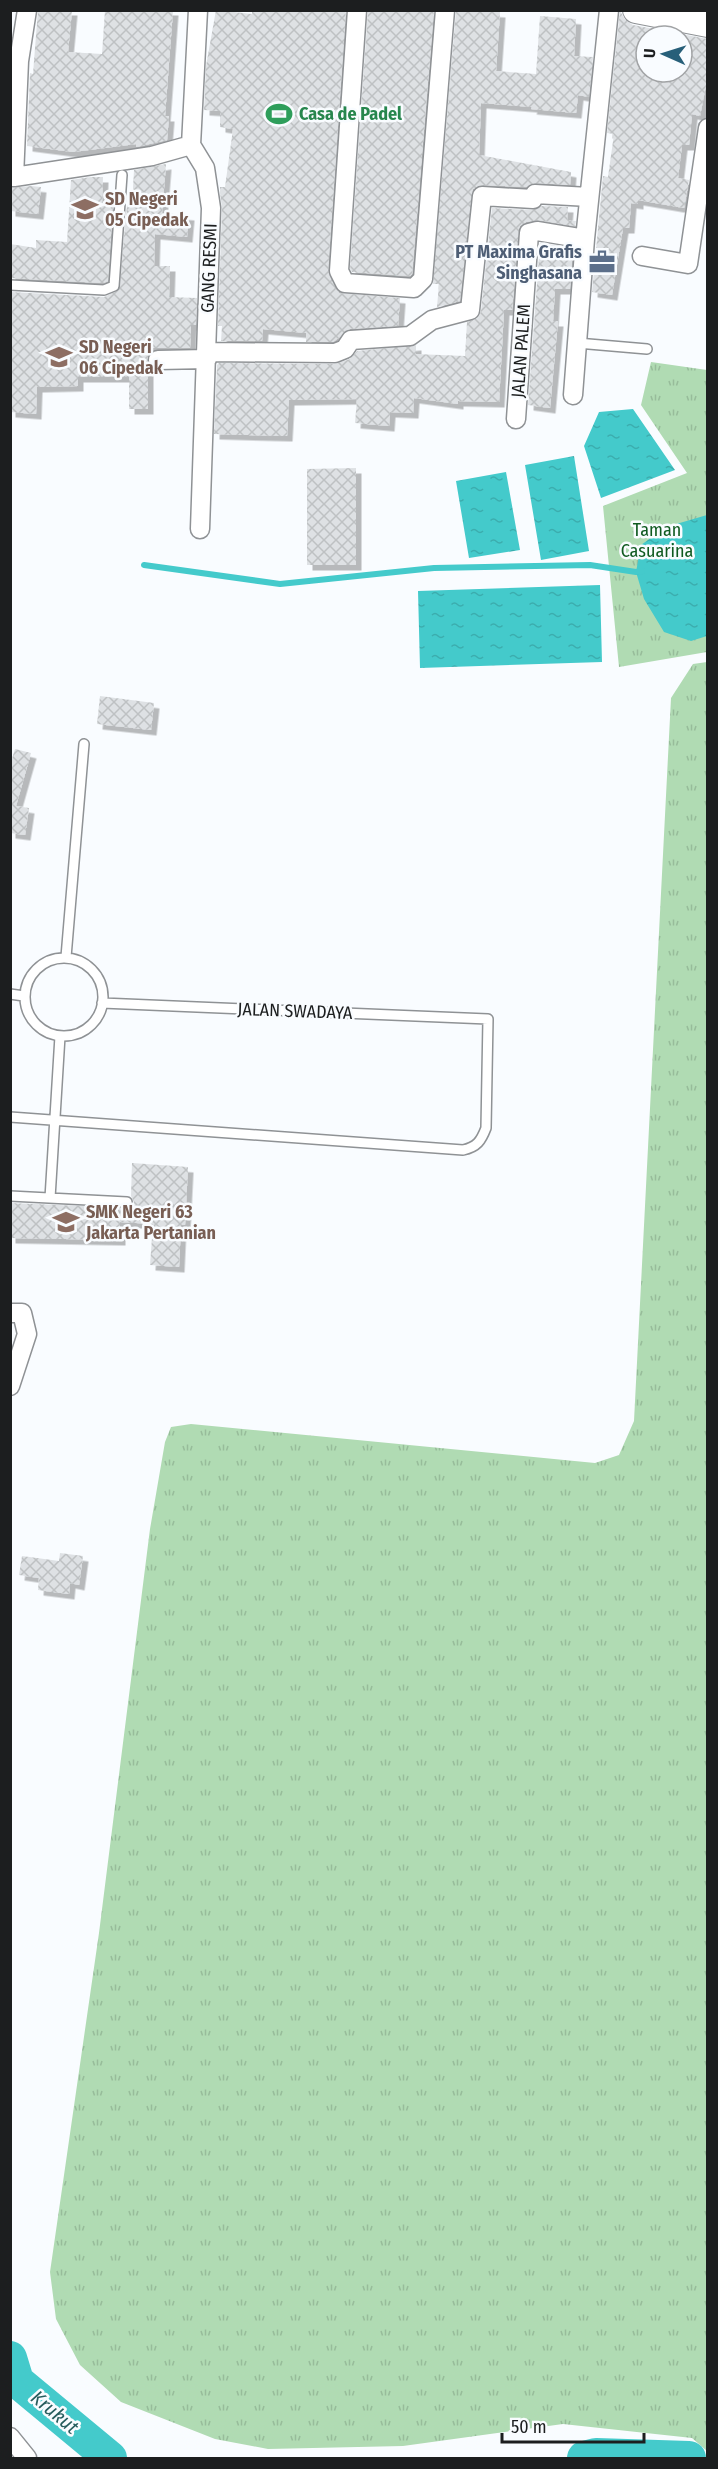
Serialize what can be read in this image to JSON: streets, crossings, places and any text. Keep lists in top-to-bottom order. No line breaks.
{"streets":{"street":["GANG RESMI","JALAN PALEM"],"lane":["JALAN SWADAYA"]},"water":["Krukut"],"parks":["Taman Casuarina"],"places":{"sports":["Casa de Padel"],"school or university":["SD Negeri 05 Cipedak","SD Negeri 06 Cipedak","SMK Negeri 63 Jakarta Pertanian"],"office":["PT Maxima Grafis Singhasana"]},"scale_bar":"50 m","north":"left"}
